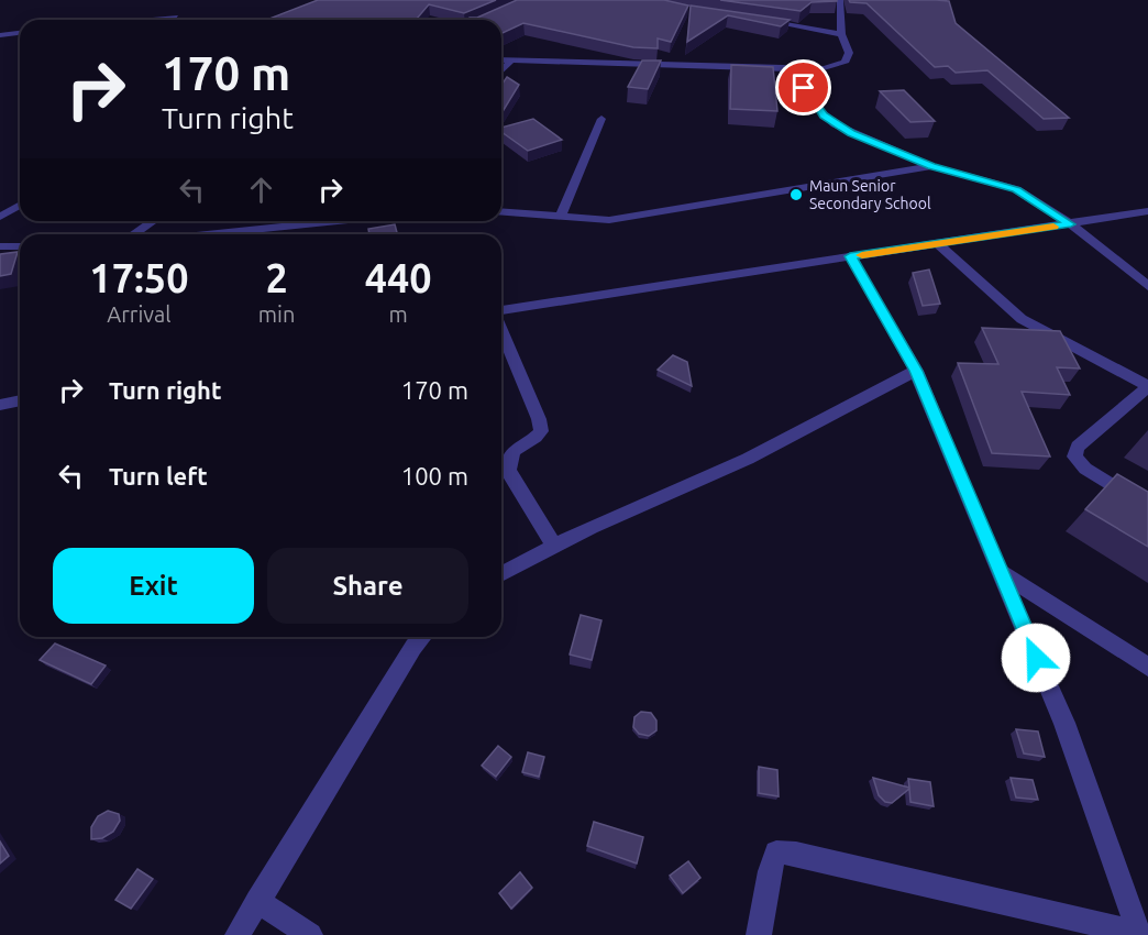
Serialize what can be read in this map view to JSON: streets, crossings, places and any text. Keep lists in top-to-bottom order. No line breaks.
{"places":["Maun Senior Secondary School"],"page":{"turn":["170 m","Turn right"],"eta":["17:50","Arrival","2","min","440","m"],"list":[{"name":"Turn right","value":"170 m"},{"name":"Turn left","value":"100 m"}],"buttons":["Exit","Share"]}}
